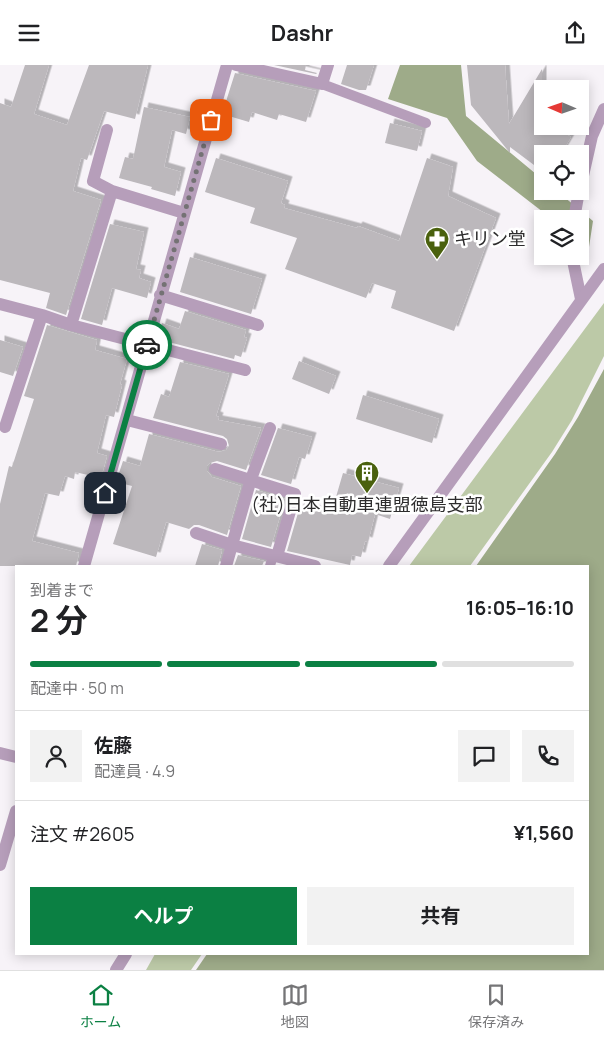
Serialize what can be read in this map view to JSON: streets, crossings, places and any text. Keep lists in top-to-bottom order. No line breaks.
{"places":{"pharmacy":["キリン堂"],"building":["(社)日本自動車連盟徳島支部"]},"north":"left","page":{"header":"Dashr","heading":["2 分","到着まで","16:05–16:10"],"panel":["佐藤","配達員 · 4.9","注文 #2605","¥1,560"],"bar":"配達中 · 50 m","buttons":["ヘルプ","共有"],"tabs":["ホーム","地図","保存済み"]}}
